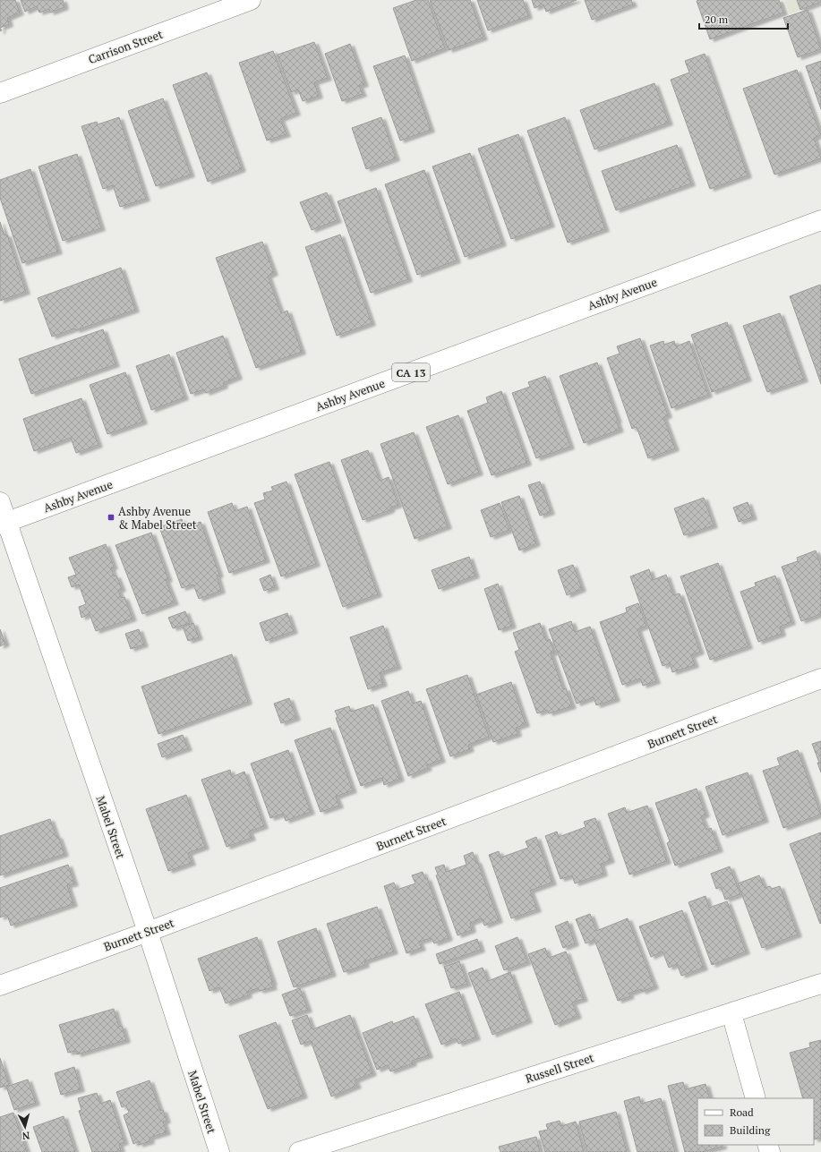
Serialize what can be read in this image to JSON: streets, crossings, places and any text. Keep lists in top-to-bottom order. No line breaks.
{"streets":{"street":["Carrison Street","Ashby Avenue","CA 13","Burnett Street","Mabel Street","Russell Street"]},"crossings":[["Ashby Avenue","Mabel Street"],["Burnett Street","Mabel Street"]],"places":{"transit":["Ashby Avenue & Mabel Street"]},"legend":["Road","Building"],"scale_bar":"20 m","north":"bottom"}
